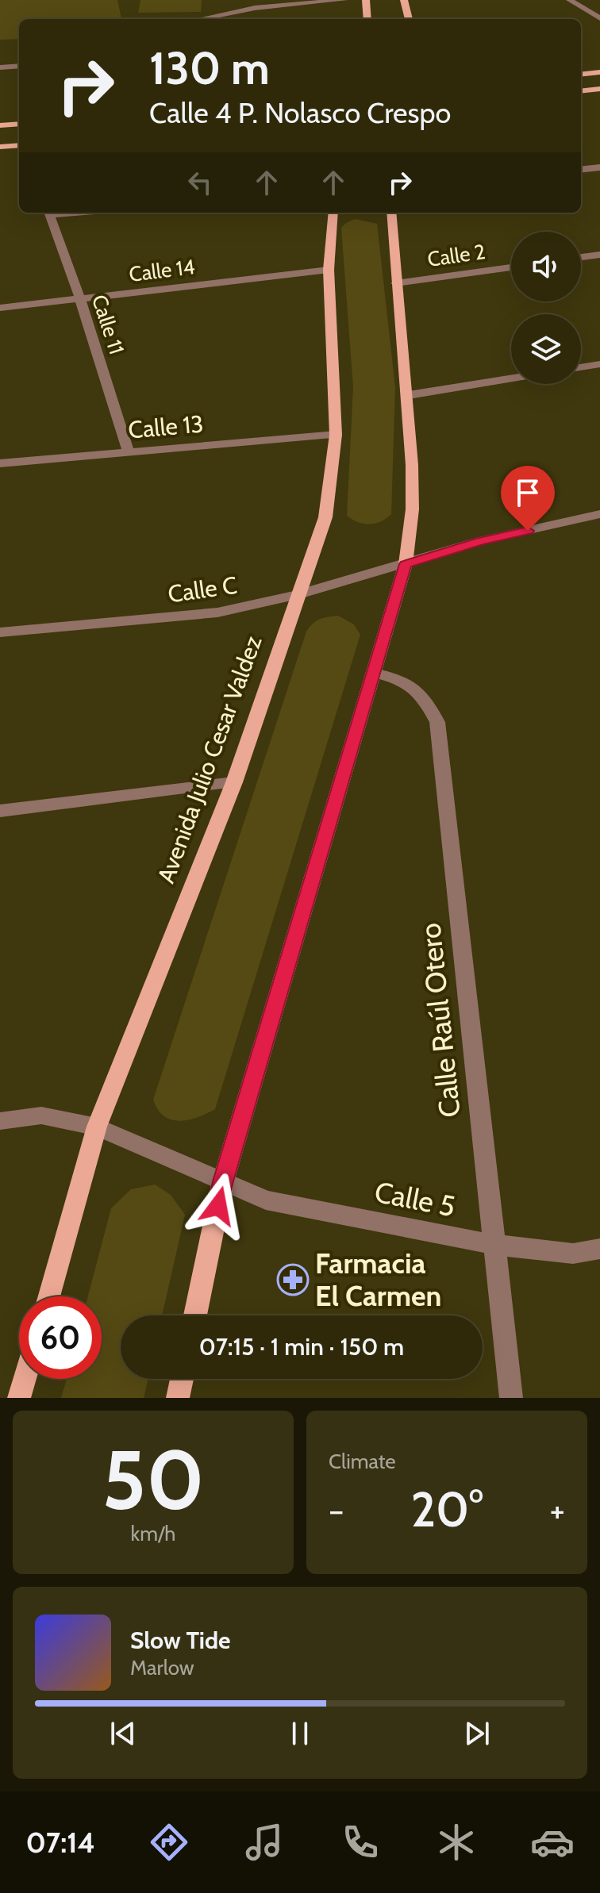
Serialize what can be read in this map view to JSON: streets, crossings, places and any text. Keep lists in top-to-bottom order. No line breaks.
{"streets":{"main road":["Avenida Julio Cesar Valdez"],"street":["Calle 2","Calle 14","Calle 11","Calle 13","Calle C","Calle Raúl Otero","Calle 5"]},"crossings":[["Calle 14","Calle 11"],["Calle 14","Avenida Julio Cesar Valdez"],["Calle 11","Calle 13"],["Calle 13","Avenida Julio Cesar Valdez"],["Calle C","Avenida Julio Cesar Valdez"],["Avenida Julio Cesar Valdez","Calle 5"],["Calle Raúl Otero","Calle 5"]],"places":{"pharmacy":["Farmacia El Carmen"]},"page":{"turn":["130 m","Calle 4 P. Nolasco Crespo"],"limit":"60","trip":"07:15 · 1 min · 150 m","tile":[["50","km/h"],"Climate"],"heat":["−","20°","+"],"song":["Slow Tide","Marlow"],"tabs":"07:14"}}
